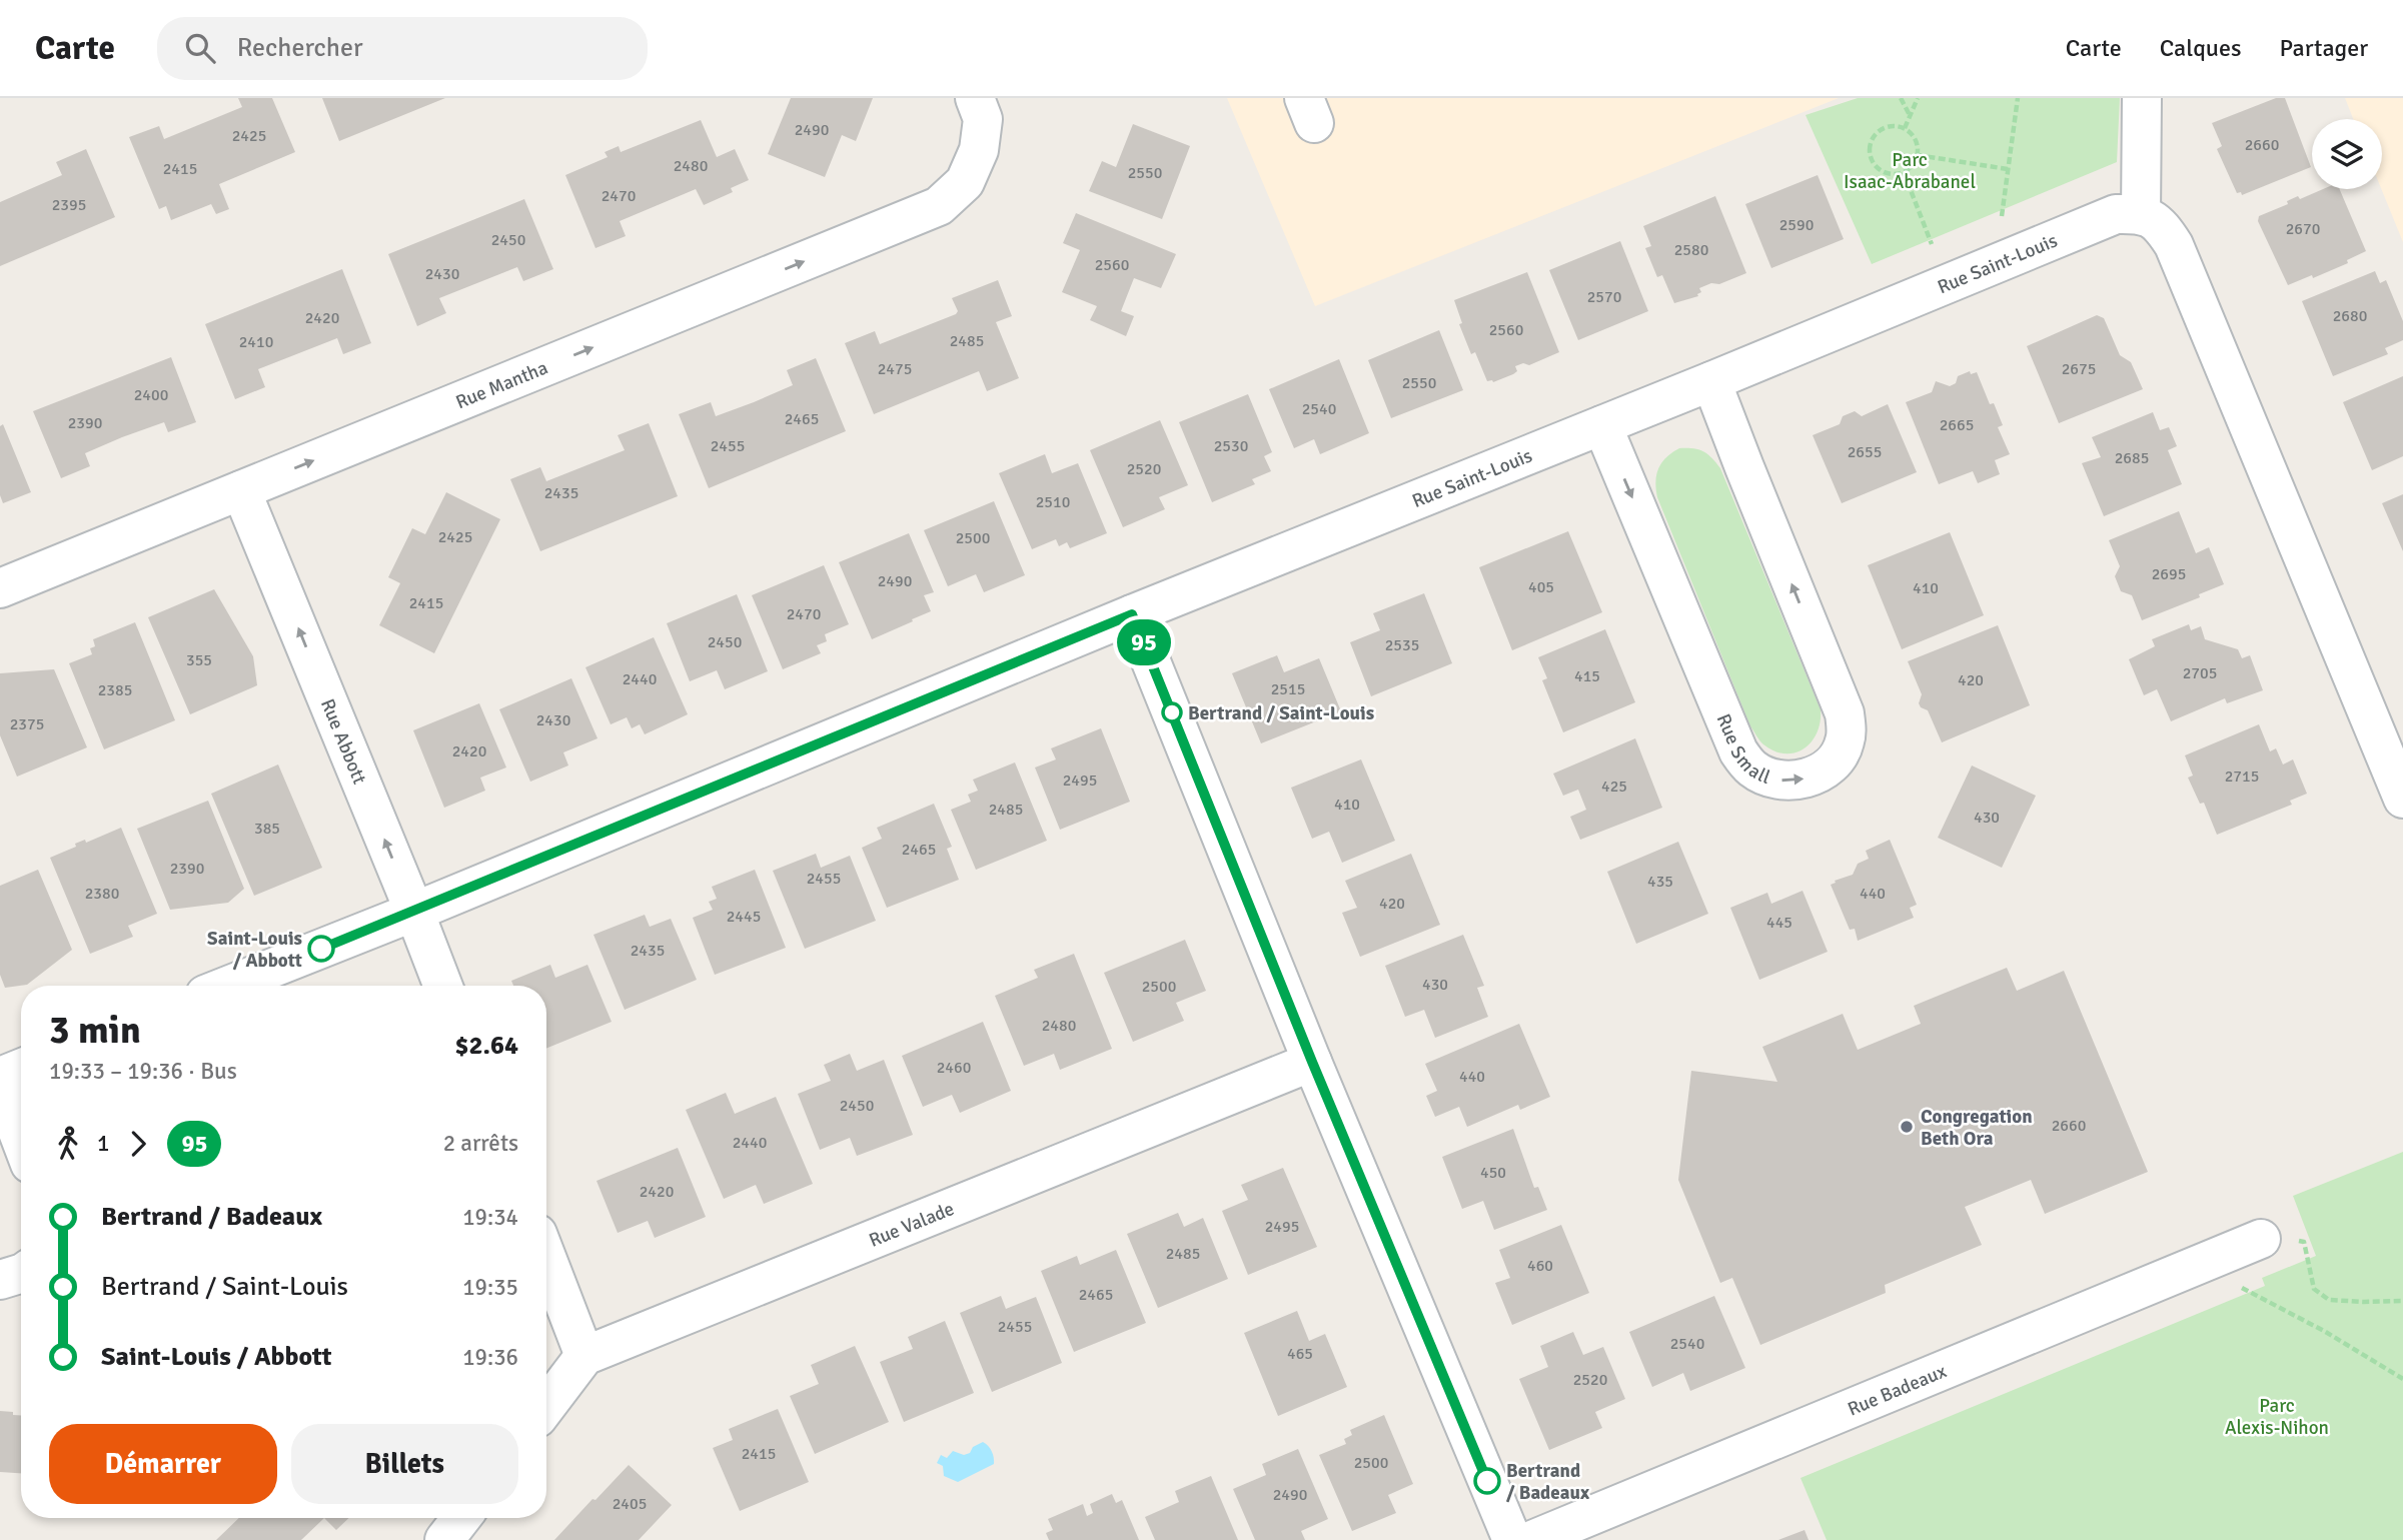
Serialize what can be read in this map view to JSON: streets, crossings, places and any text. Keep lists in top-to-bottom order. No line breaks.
{"streets":{"street":["Rue Saint-Louis","Rue Mantha","Rue Abbott","Rue Small","Rue Valade","Rue Badeaux"]},"crossings":[["Rue Saint-Louis","Rue Abbott"],["Rue Saint-Louis","Rue Small"],["Rue Mantha","Rue Abbott"]],"one_way":["Rue Mantha","Rue Abbott"],"parks":["Parc Isaac-Abrabanel","Parc Alexis-Nihon"],"places":["Bertrand / Saint-Louis","Saint-Louis / Abbott","Congregation Beth Ora","Bertrand / Badeaux"],"lines":["bus line 95"],"house_numbers":["2490","2425","2660","2480","2415","2550","2470","2395","2590","2670","2450","2580","2560","2430","2570","2680","2420","2560","2485","2410","2475","2675","2550","2400","2540","2465","2390","2665","2455","2530","2655","2685","2520","2435","2510","2425","2500","2695","2490","405","410","2415","2470","2450","2535","355","2705","415","2440","420","2515","2385","2430","2375","2420","2715","2495","425","410","2485","430","385","2465","2390","2455","435","2380","440","420","2445","445","2435","430","2500","2480","2460","440","2450","2660","2440","450","2420","2495","2485","460","2465","2455","2540","465","2520","2415","2500","2490","2405"],"page":{"header":"Carte","search":"Rechercher","nav":["Carte","Calques","Partager"],"on_map":"95","heading":["3 min","19:33 – 19:36 · Bus","$2.64"],"legs":["1","95","2 arrêts"],"list":[{"name":"Bertrand / Badeaux","value":"19:34"},{"name":"Bertrand / Saint-Louis","value":"19:35"},{"name":"Saint-Louis / Abbott","value":"19:36"}],"buttons":["Démarrer","Billets"]}}
